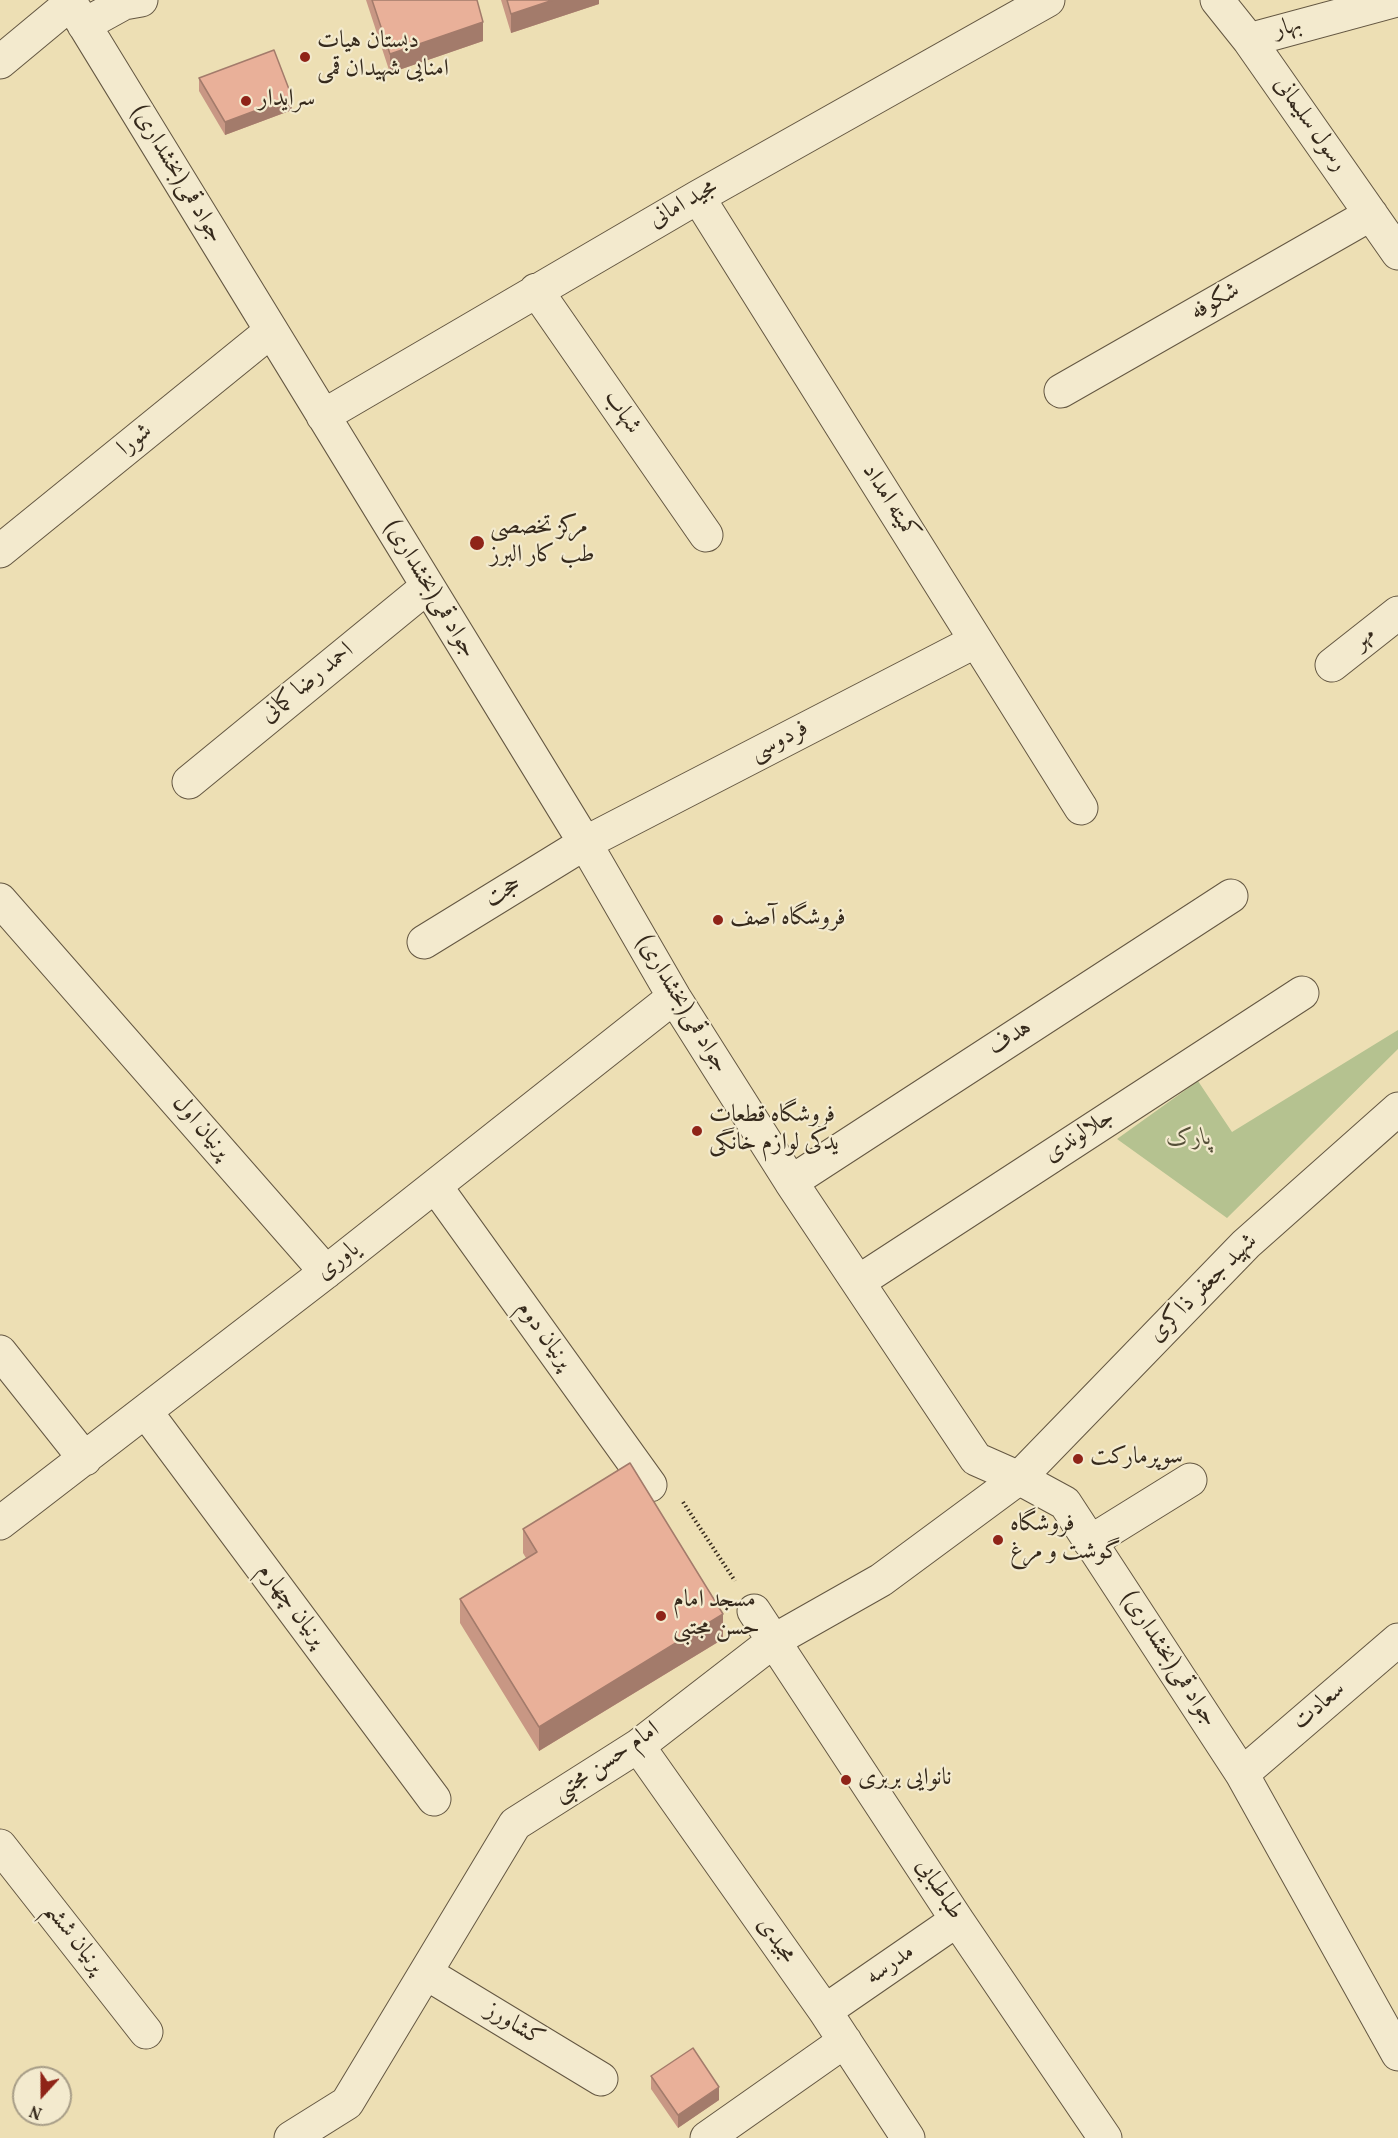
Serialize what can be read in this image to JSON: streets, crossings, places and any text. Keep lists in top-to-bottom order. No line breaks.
{"streets":{"street":["بهار","رسول سلیمانی","جواد قمی(بخشداری)","مجید امانی","شکوفه","شهاب","شورا","کمیته امداد","مهر","احمد رضا کمانی","فردوسی","حجت","هدف","پرنیان اول","جلالوندی","یاوری","شهید جعفر ذاکری","پرنیان دوم","پرنیان چهارم","سعادت","امام حسن مجتبی","طباطبایی","پرنیان ششم","مجیدی","مدرسه","کشاورز"]},"crossings":[["بهار","رسول سلیمانی"],["رسول سلیمانی","شکوفه"],["جواد قمی(بخشداری)","مجید امانی"],["جواد قمی(بخشداری)","شورا"],["جواد قمی(بخشداری)","احمد رضا کمانی"],["جواد قمی(بخشداری)","فردوسی"],["جواد قمی(بخشداری)","حجت"],["جواد قمی(بخشداری)","هدف"],["جواد قمی(بخشداری)","جلالوندی"],["جواد قمی(بخشداری)","یاوری"],["جواد قمی(بخشداری)","شهید جعفر ذاکری"],["جواد قمی(بخشداری)","سعادت"],["جواد قمی(بخشداری)","امام حسن مجتبی"],["مجید امانی","شهاب"],["مجید امانی","کمیته امداد"],["کمیته امداد","فردوسی"],["فردوسی","حجت"],["پرنیان اول","یاوری"],["یاوری","پرنیان دوم"],["یاوری","پرنیان چهارم"],["شهید جعفر ذاکری","امام حسن مجتبی"],["امام حسن مجتبی","طباطبایی"],["امام حسن مجتبی","مجیدی"],["امام حسن مجتبی","کشاورز"],["طباطبایی","مدرسه"],["مجیدی","مدرسه"]],"parks":["پارک"],"places":["دبستان هیات امنایی شهیدان قمی","سرایدار","مرکز تخصصی طب کار البرز","فروشگاه آصف","فروشگاه قطعات یدکی لوازم خانگی","سوپرمارکت","فروشگاه گوشت و مرغ","مسجد امام حسن مجتبی","نانوایی بربری"],"north":"bottom"}
